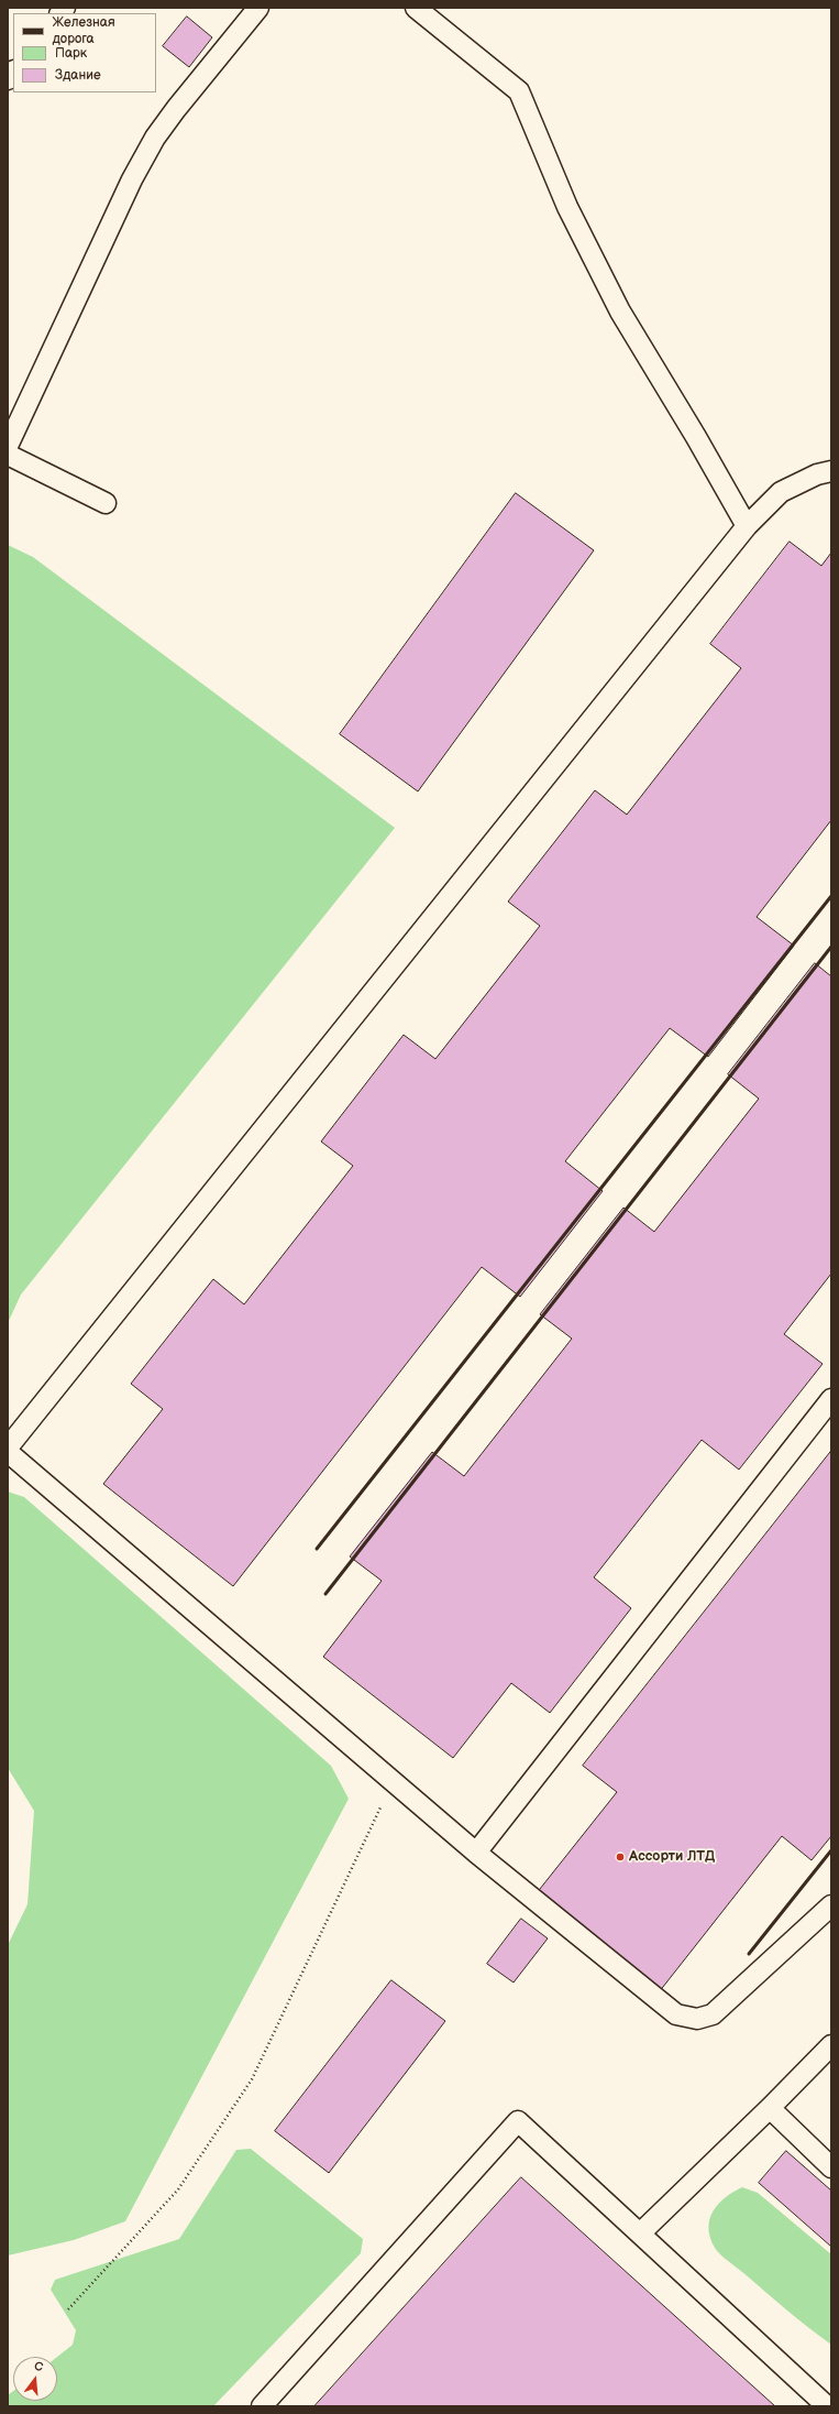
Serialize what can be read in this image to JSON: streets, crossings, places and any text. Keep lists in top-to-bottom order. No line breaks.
{"places":["Ассорти ЛТД"],"legend":["Железная дорога","Парк","Здание"],"north":"top"}
